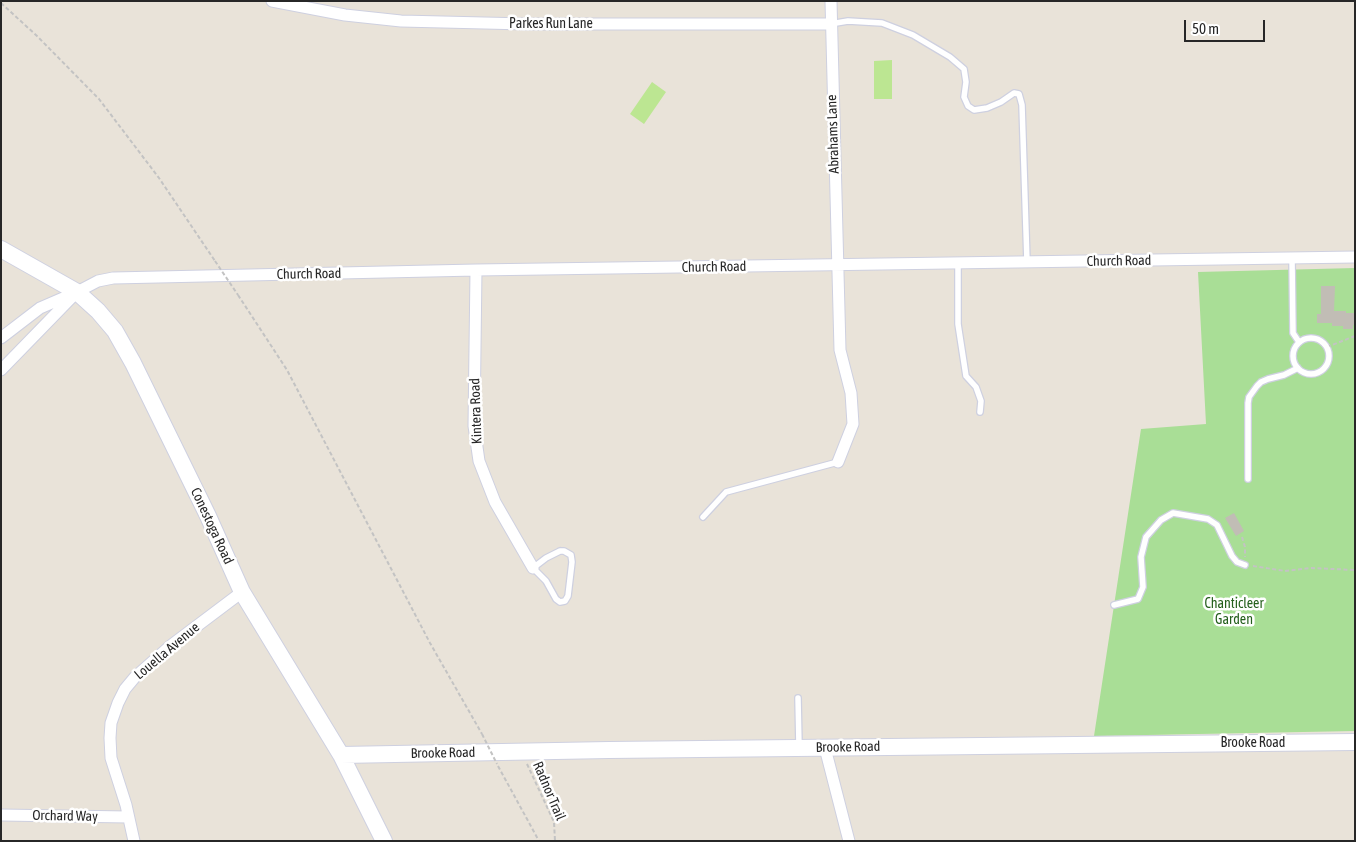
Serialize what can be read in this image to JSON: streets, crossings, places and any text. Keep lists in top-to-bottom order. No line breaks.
{"streets":{"main road":["Conestoga Road","Brooke Road"],"street":["Parkes Run Lane","Abrahams Lane","Church Road","Kintera Road","Louella Avenue","Orchard Way"],"path":["Radnor Trail"]},"crossings":[["Parkes Run Lane","Abrahams Lane"],["Abrahams Lane","Church Road"],["Church Road","Kintera Road"],["Church Road","Conestoga Road"],["Conestoga Road","Louella Avenue"],["Conestoga Road","Brooke Road"],["Louella Avenue","Orchard Way"],["Brooke Road","Radnor Trail"]],"parks":["Chanticleer Garden"],"scale_bar":"50 m"}
